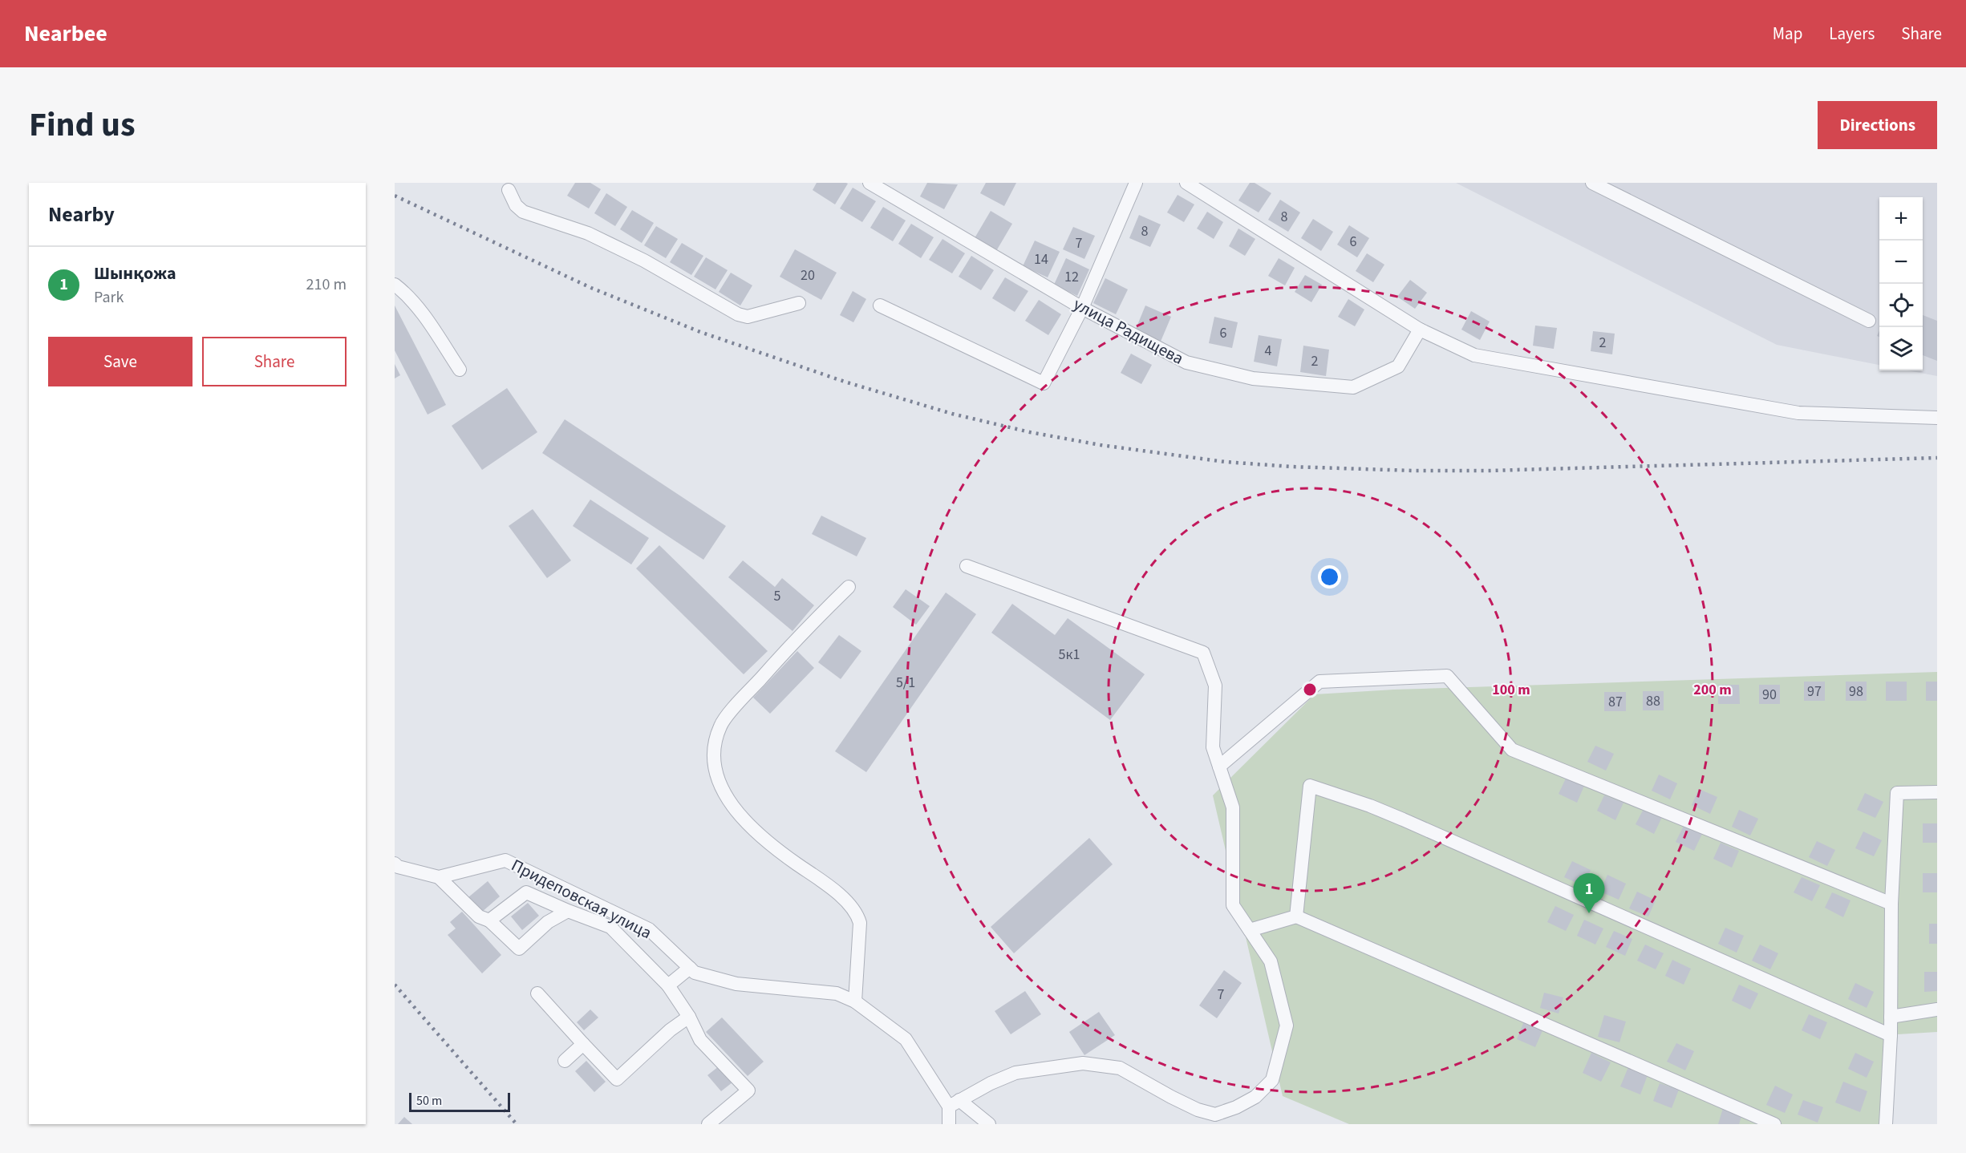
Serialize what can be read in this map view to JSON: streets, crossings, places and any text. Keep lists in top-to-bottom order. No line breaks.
{"streets":{"street":["улица Радищева","Придеповская улица"]},"house_numbers":["8","8","6","7","14","20","12","6","2","4","2","5","5к1","5/1","97","98","90","88","87","7"],"scale_bar":"50 m","page":{"header":"Nearbee","nav":["Map","Layers","Share"],"title":"Find us","buttons":["Directions",["Save","Share"]],"heading":"Nearby","map_buttons":["+","−"],"list":[{"mark":"1","name":"Шынқожа","note":"Park","value":"210 m"}],"pins":"1","scale":"50 m"},"rings":["100 m","200 m"]}
